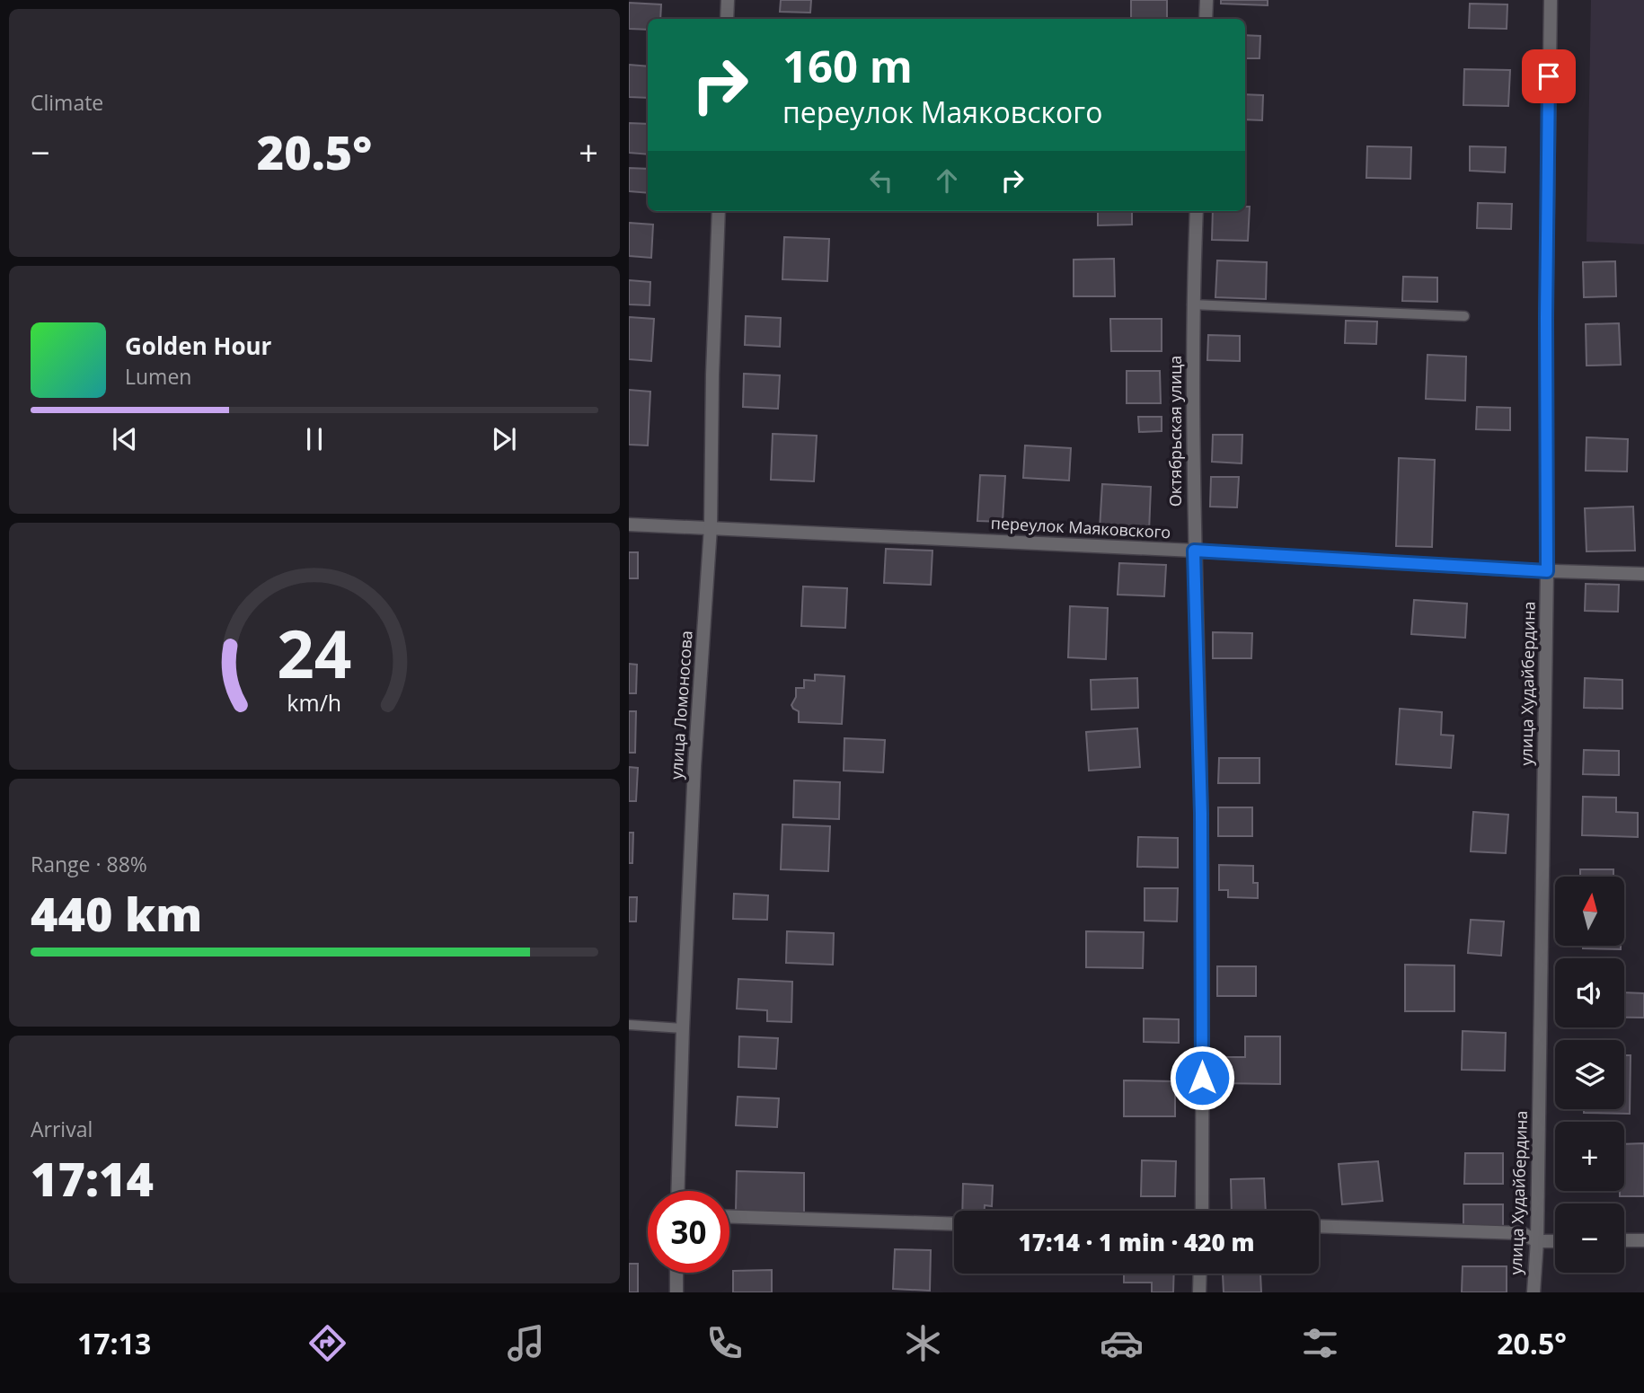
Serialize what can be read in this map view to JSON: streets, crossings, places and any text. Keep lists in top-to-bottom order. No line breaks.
{"streets":{"street":["Октябрьская улица","переулок Маяковского","улица Худайбердина","улица Ломоносова"]},"crossings":[["Октябрьская улица","переулок Маяковского"],["переулок Маяковского","улица Худайбердина"],["переулок Маяковского","улица Ломоносова"]],"north":"top","page":{"tile":["Climate",["Range · 88%","440 km"],["Arrival","17:14"]],"turn":["160 m","переулок Маяковского"],"heat":["−","20.5°","+"],"song":["Golden Hour","Lumen"],"map_buttons":["+","−"],"limit":"30","trip":"17:14 · 1 min · 420 m","tabs":["17:13","20.5°"],"gauge":["24","km/h"]}}
